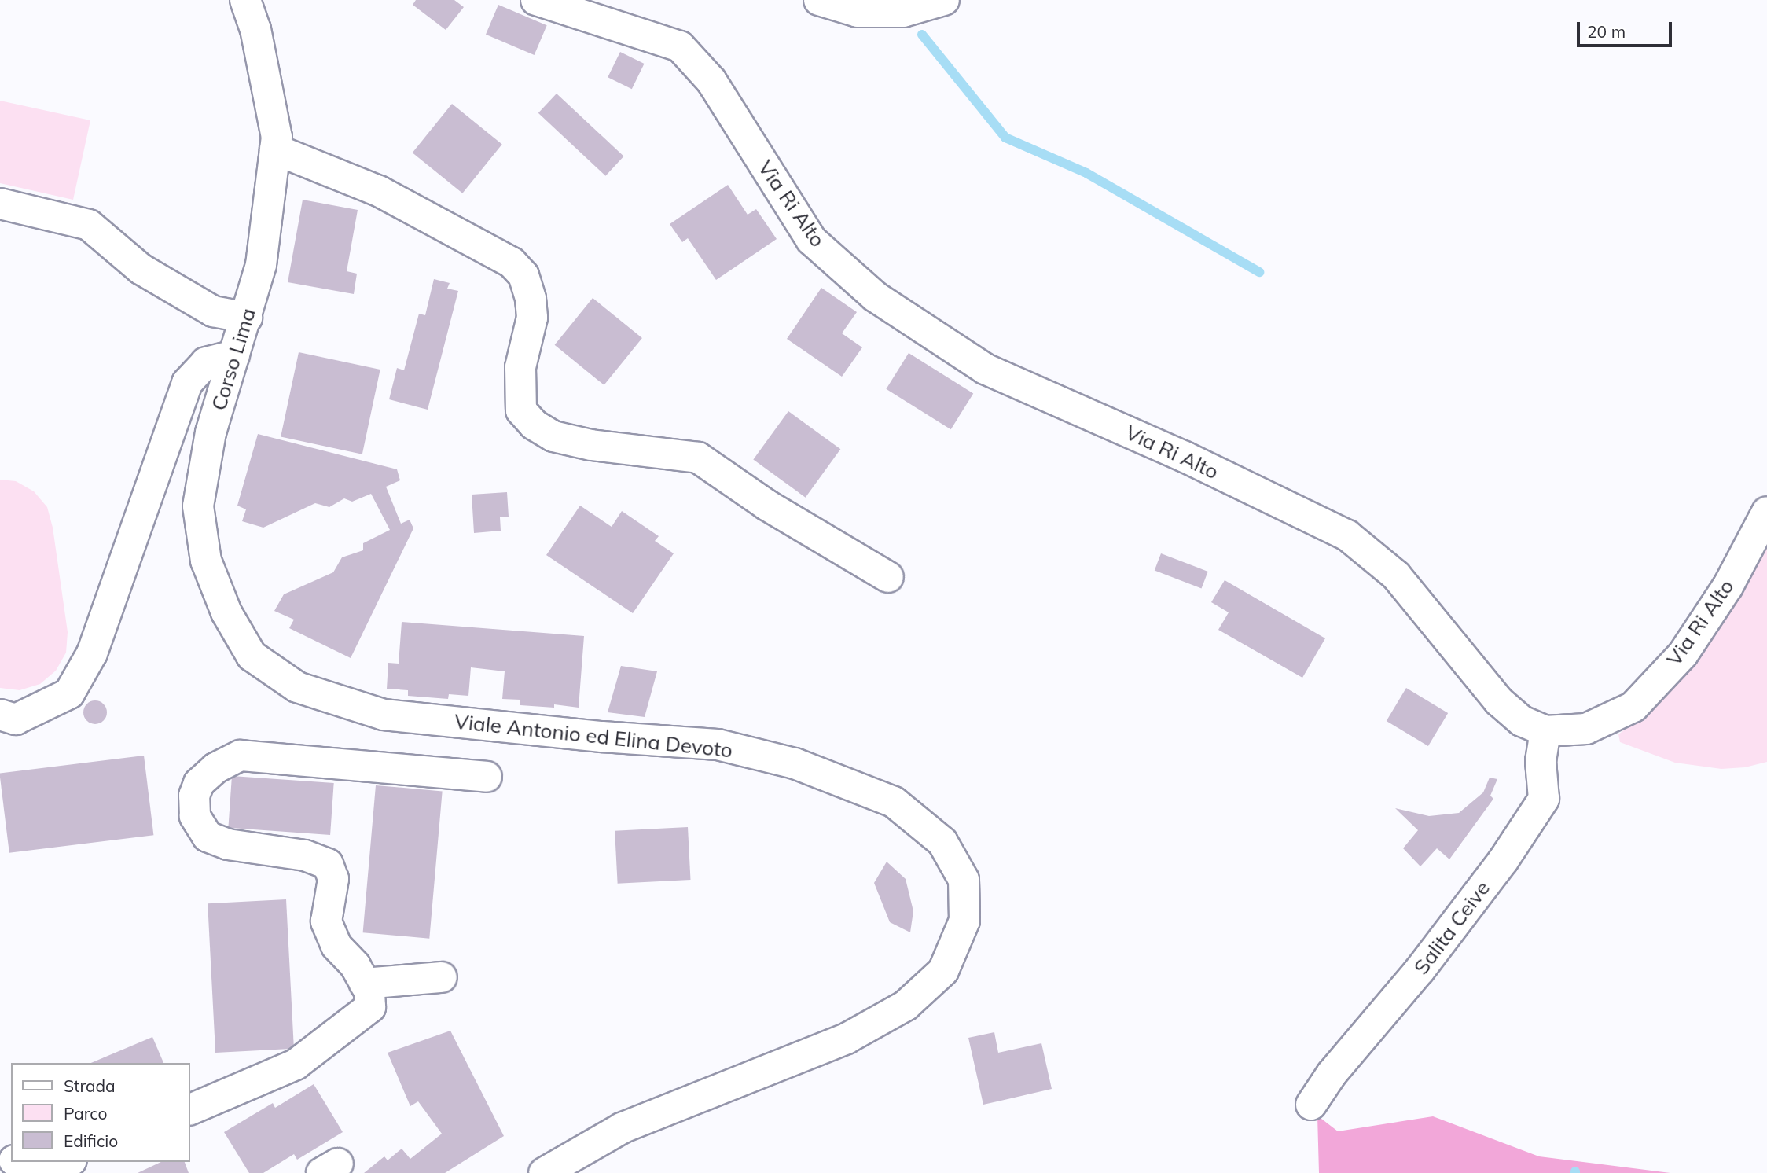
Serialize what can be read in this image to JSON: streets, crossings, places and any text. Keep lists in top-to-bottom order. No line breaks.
{"streets":{"street":["Via Ri Alto","Corso Lima","Viale Antonio ed Elina Devoto","Salita Ceive"]},"crossings":[["Via Ri Alto","Salita Ceive"],["Corso Lima","Viale Antonio ed Elina Devoto"]],"legend":["Strada","Parco","Edificio"],"scale_bar":"20 m"}
